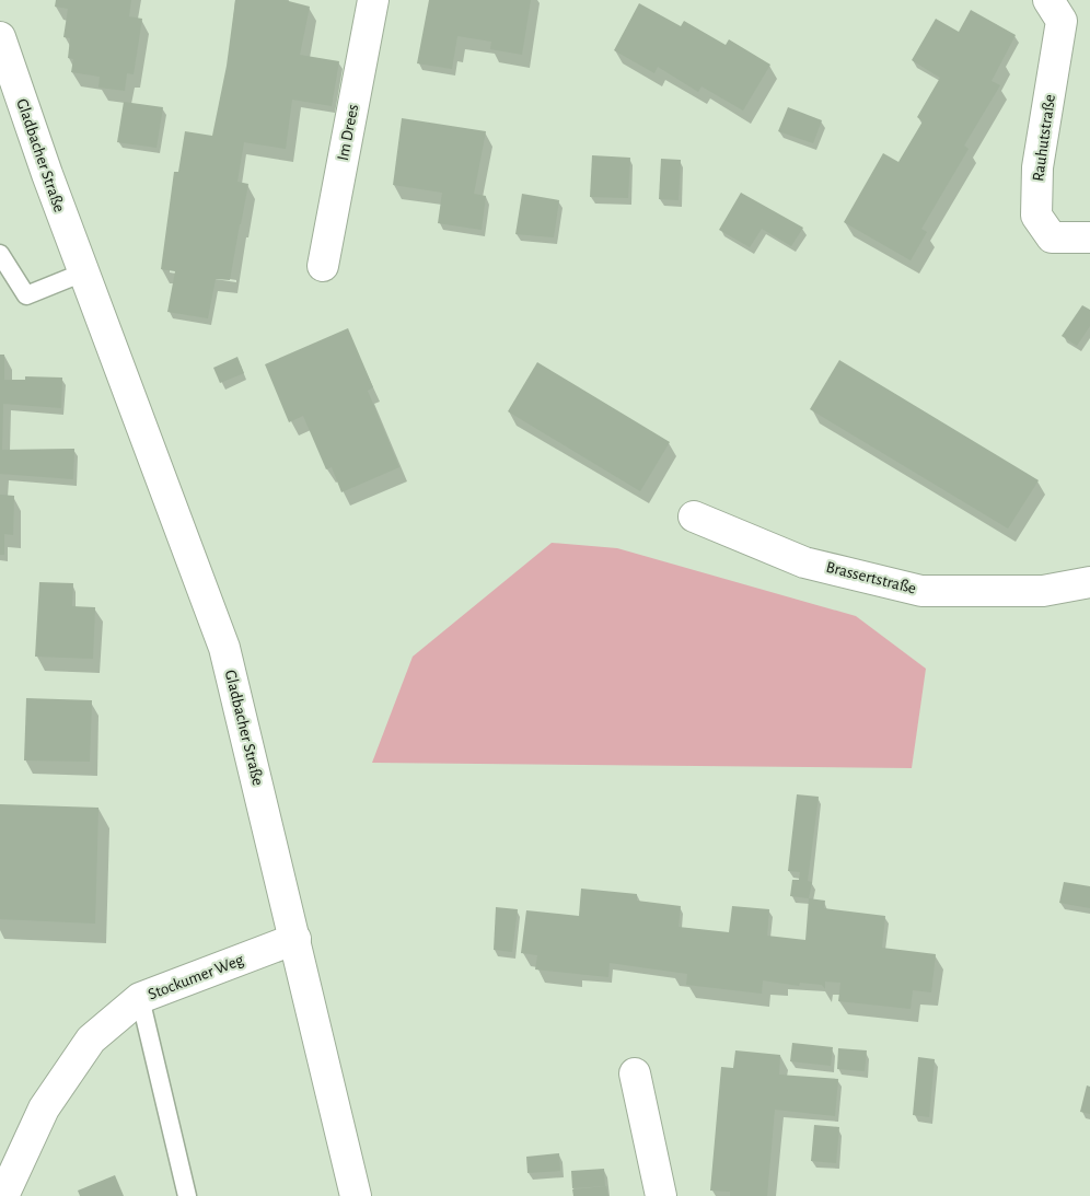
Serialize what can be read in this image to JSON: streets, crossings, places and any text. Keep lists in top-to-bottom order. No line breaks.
{"streets":{"street":["Im Drees","Rauhutstraße","Gladbacher Straße","Brassertstraße","Stockumer Weg"]},"crossings":[["Gladbacher Straße","Stockumer Weg"]]}
